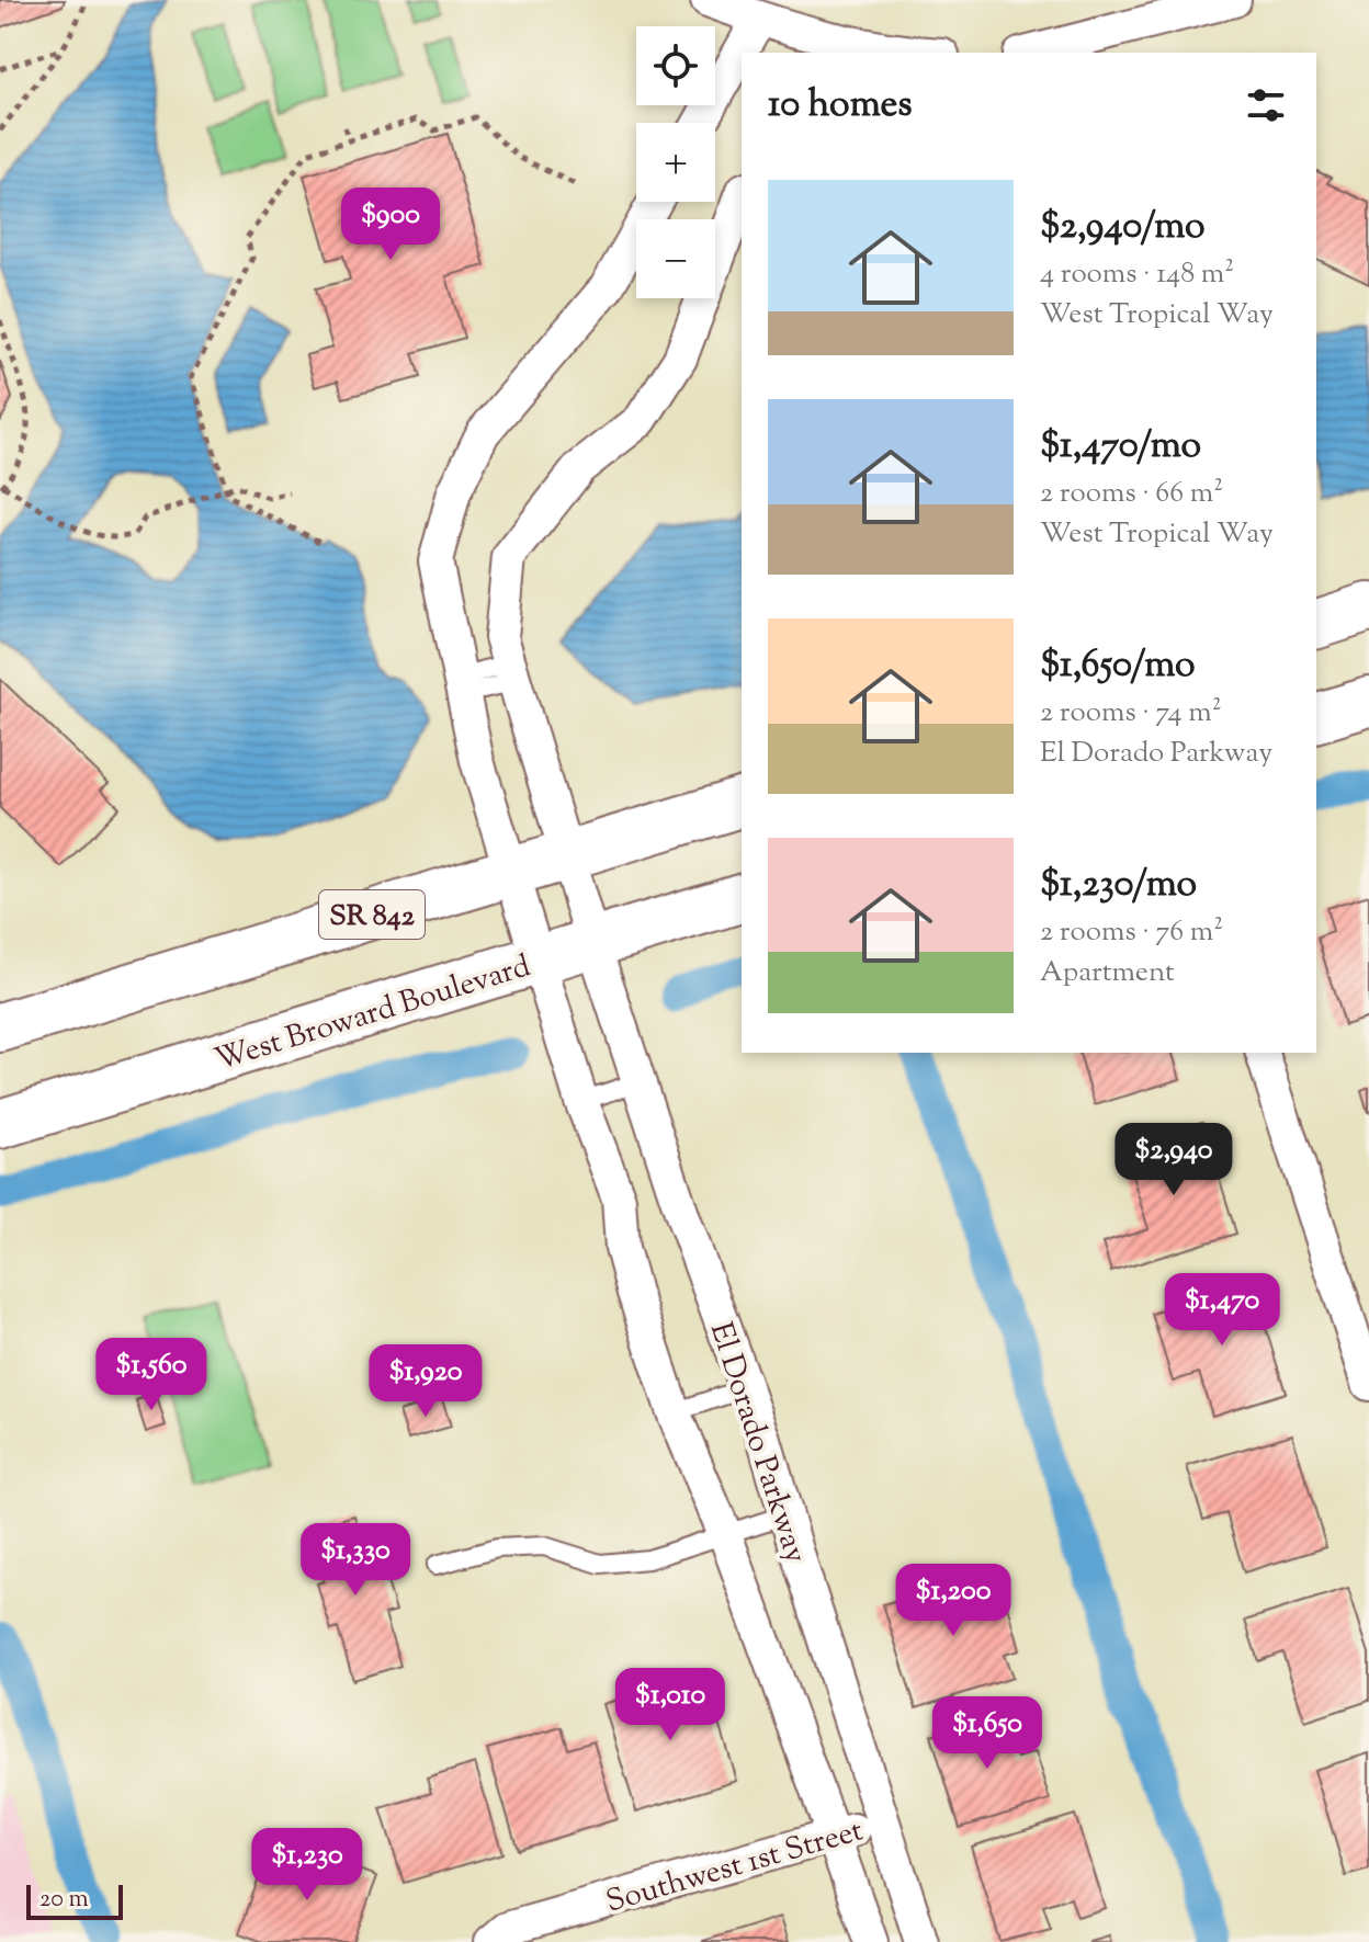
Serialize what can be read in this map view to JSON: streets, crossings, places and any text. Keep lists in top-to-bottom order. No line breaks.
{"streets":{"main road":["SR 842","West Broward Boulevard"],"street":["El Dorado Parkway","Southwest 1st Street"]},"crossings":[["SR 842","El Dorado Parkway"],["West Broward Boulevard","El Dorado Parkway"],["El Dorado Parkway","Southwest 1st Street"]],"scale_bar":"20 m","page":{"map_buttons":["+","−"],"heading":"10 homes","list":[{"name":"$2,940/mo","note":"4 rooms · 148 m² · West Tropical Way"},{"name":"$1,470/mo","note":"2 rooms · 66 m² · West Tropical Way"},{"name":"$1,650/mo","note":"2 rooms · 74 m² · El Dorado Parkway"},{"name":"$1,230/mo","note":"2 rooms · 76 m² · Apartment"}],"price":["$900","$2,940","$1,470","$1,560","$1,920","$1,330","$1,200","$1,010","$1,650","$1,230"],"scale":"20 m"}}
